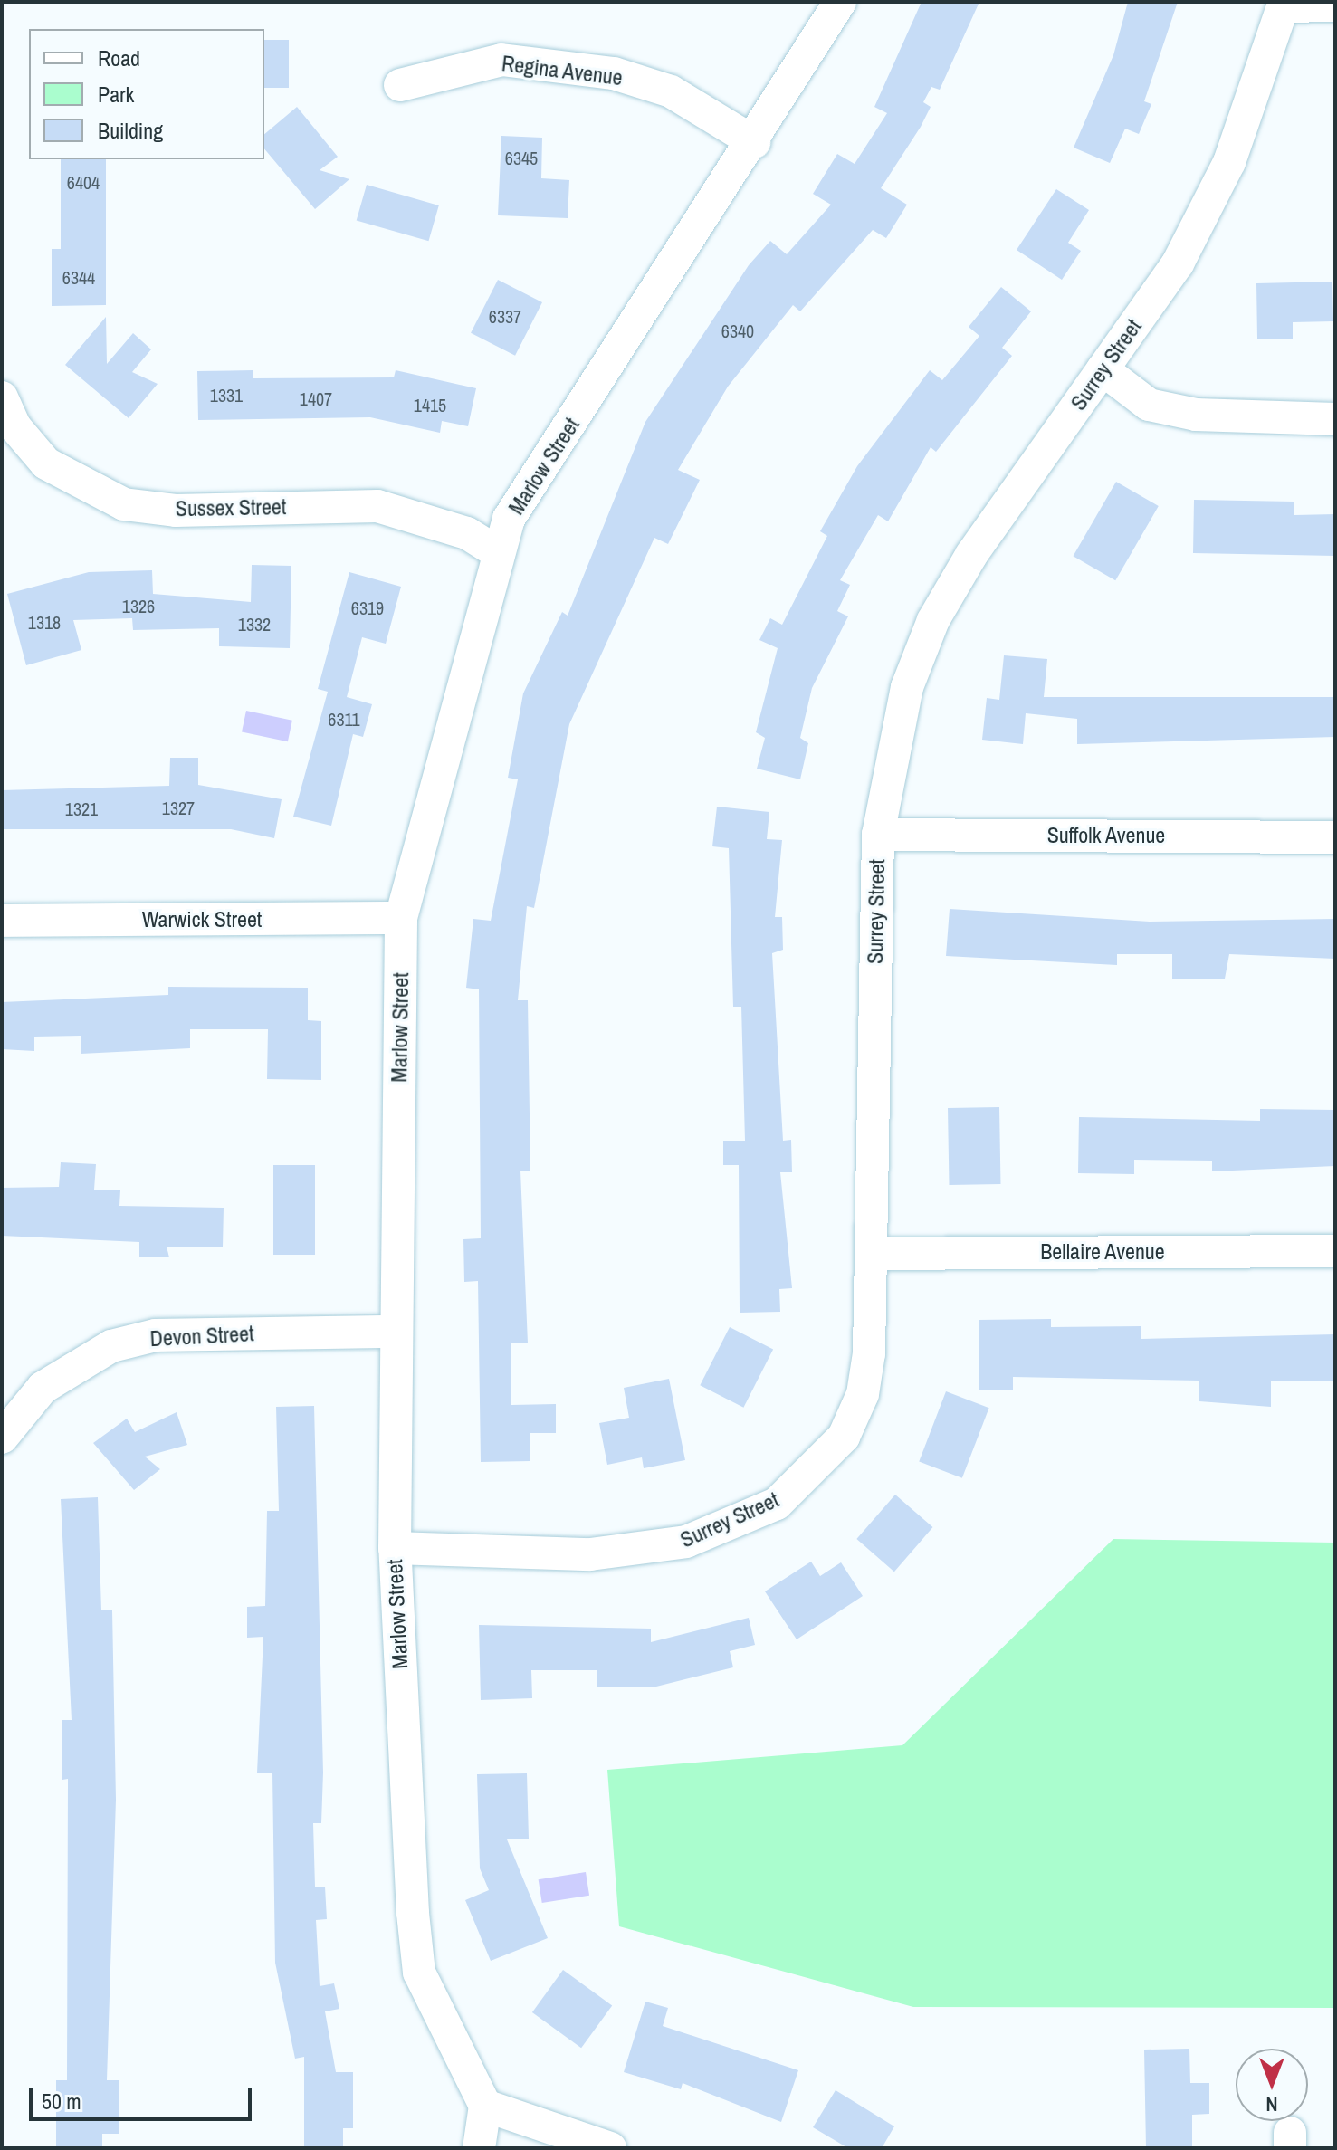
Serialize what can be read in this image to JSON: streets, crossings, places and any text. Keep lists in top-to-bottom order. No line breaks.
{"streets":{"street":["Regina Avenue","Surrey Street","Marlow Street","Sussex Street","Suffolk Avenue","Warwick Street","Bellaire Avenue","Devon Street"]},"crossings":[["Regina Avenue","Marlow Street"],["Surrey Street","Marlow Street"],["Surrey Street","Suffolk Avenue"],["Surrey Street","Bellaire Avenue"],["Marlow Street","Sussex Street"],["Marlow Street","Warwick Street"],["Marlow Street","Devon Street"]],"house_numbers":["6345","6404","6344","6337","6340","1331","1407","1415","1326","6319","1318","1332","6311","1327","1321"],"legend":["Road","Park","Building"],"scale_bar":"50 m","north":"bottom"}
